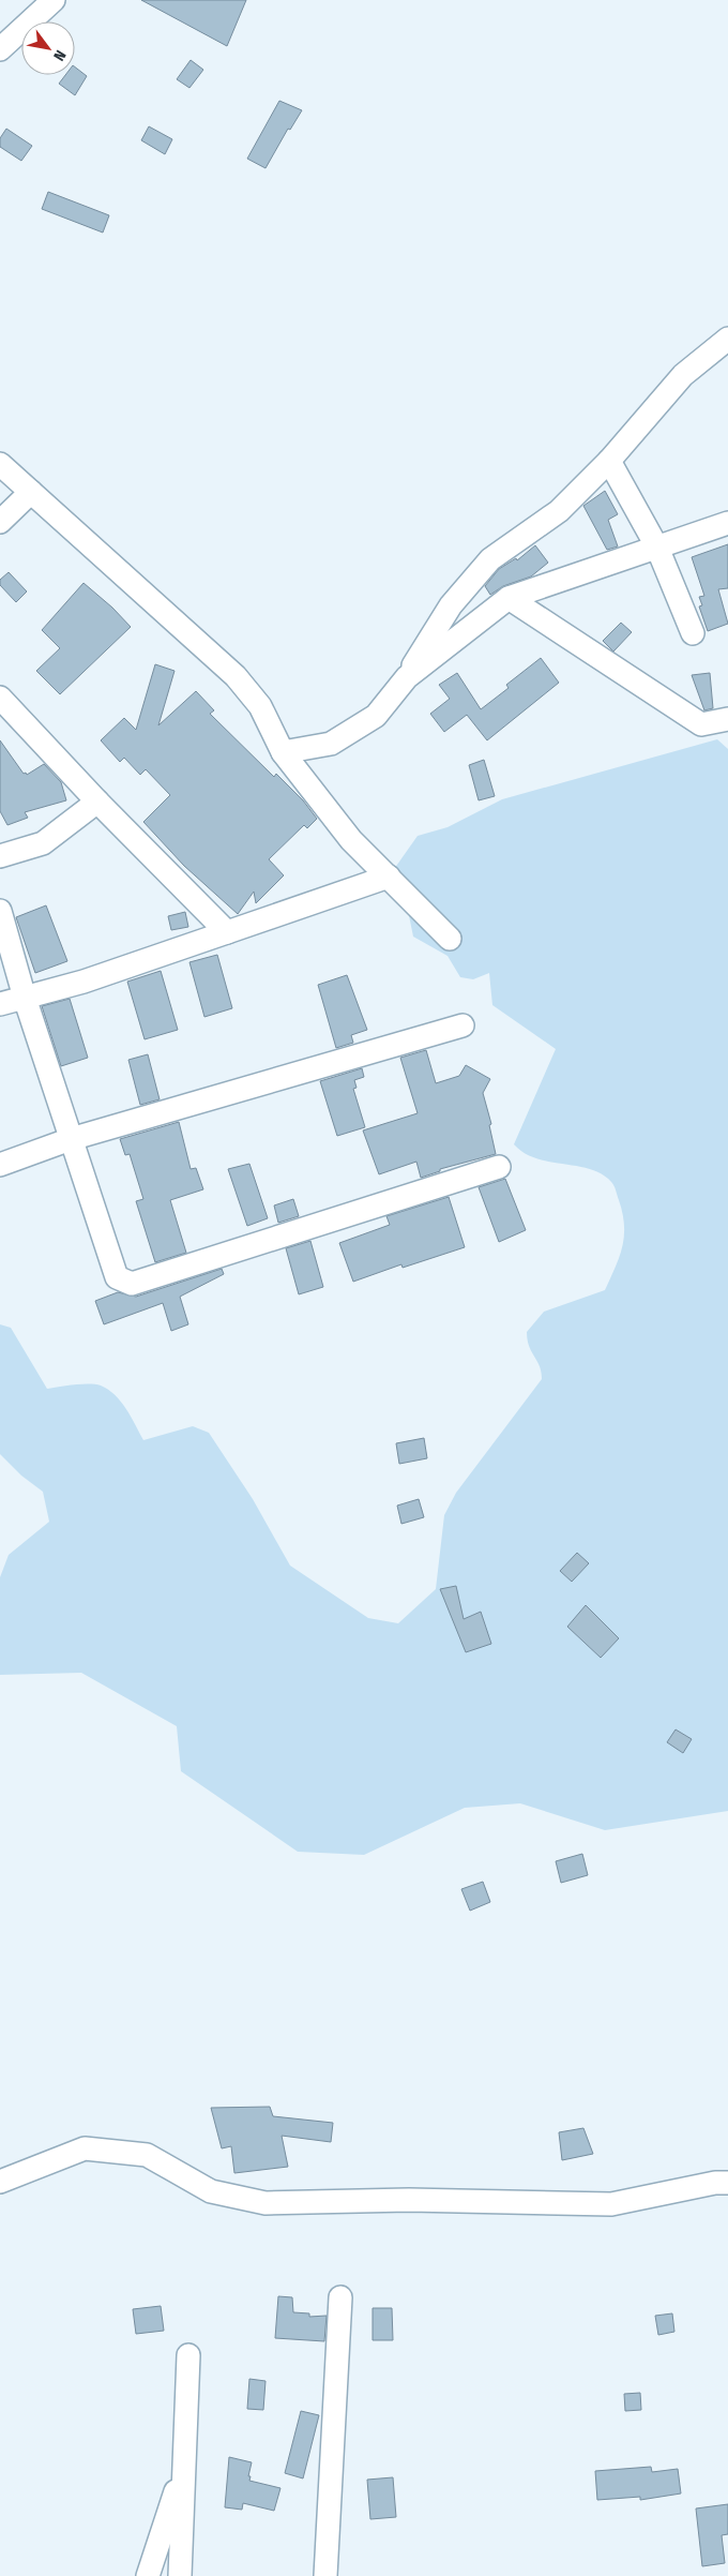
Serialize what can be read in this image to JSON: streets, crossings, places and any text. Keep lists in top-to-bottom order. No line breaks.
{"north":"bottom right"}
